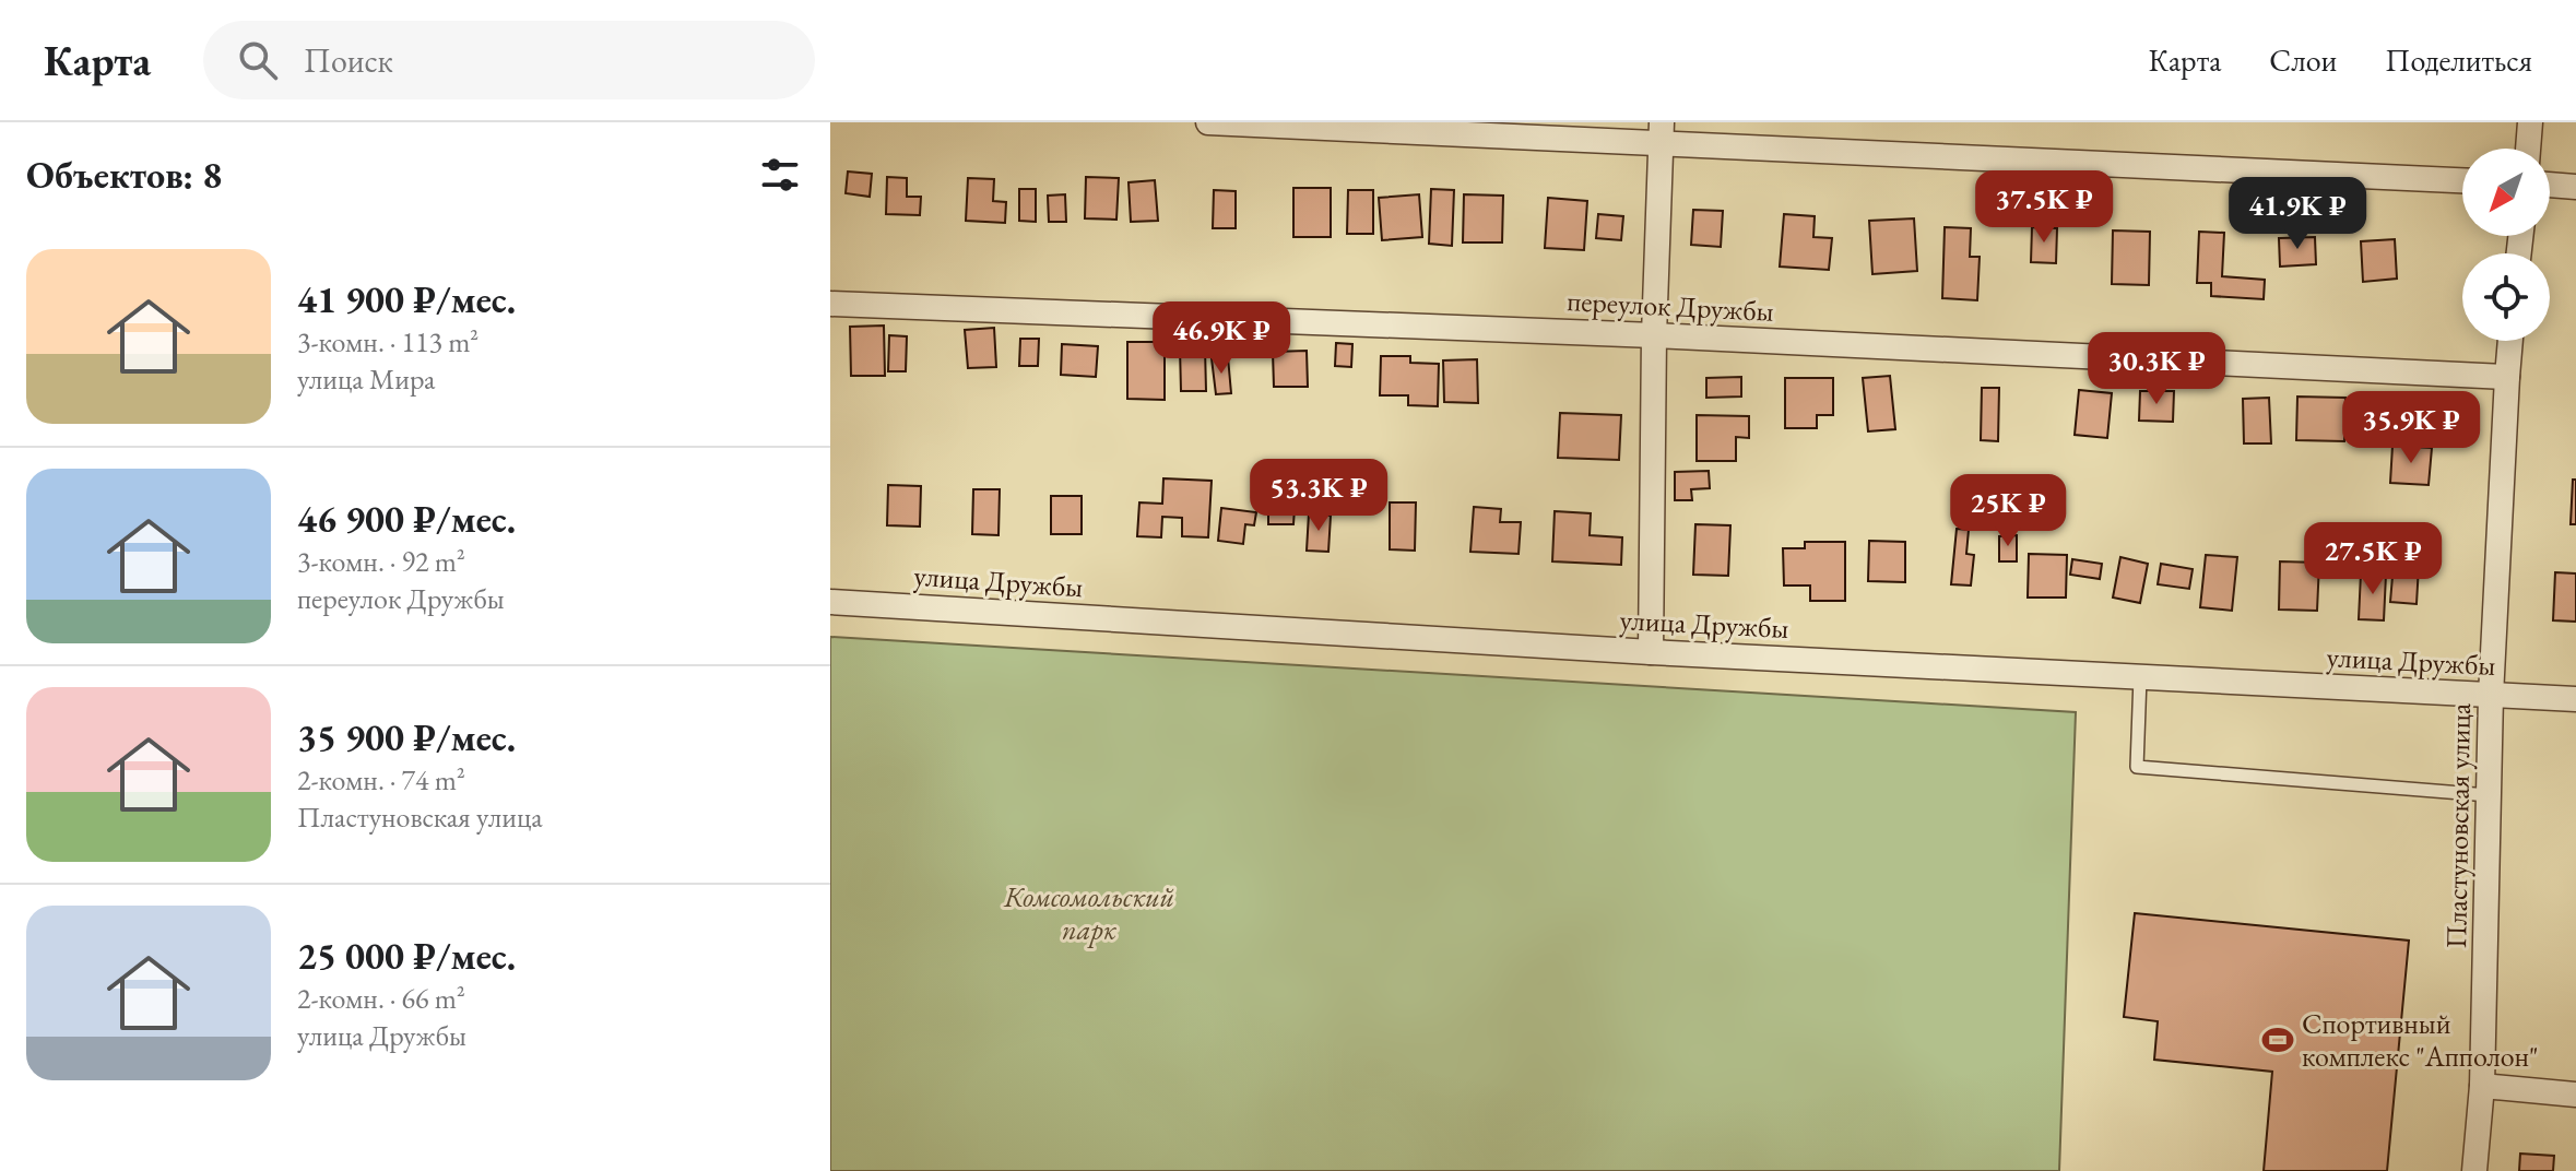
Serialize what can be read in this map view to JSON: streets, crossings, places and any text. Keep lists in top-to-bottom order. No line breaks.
{"streets":{"street":["переулок Дружбы","улица Дружбы","Пластуновская улица"]},"crossings":[["переулок Дружбы","Пластуновская улица"],["улица Дружбы","Пластуновская улица"]],"parks":["Комсомольский парк"],"places":{"sports":["Спортивный комплекс \"Апполон\""]},"north":"bottom left","page":{"header":"Карта","search":"Поиск","nav":["Карта","Слои","Поделиться"],"heading":"Объектов: 8","price":["37.5K ₽","41.9K ₽","46.9K ₽","30.3K ₽","35.9K ₽","53.3K ₽","25K ₽","27.5K ₽"],"list":[{"name":"41 900 ₽/мес.","note":"3-комн. · 113 m² · улица Мира"},{"name":"46 900 ₽/мес.","note":"3-комн. · 92 m² · переулок Дружбы"},{"name":"35 900 ₽/мес.","note":"2-комн. · 74 m² · Пластуновская улица"},{"name":"25 000 ₽/мес.","note":"2-комн. · 66 m² · улица Дружбы"}]}}
